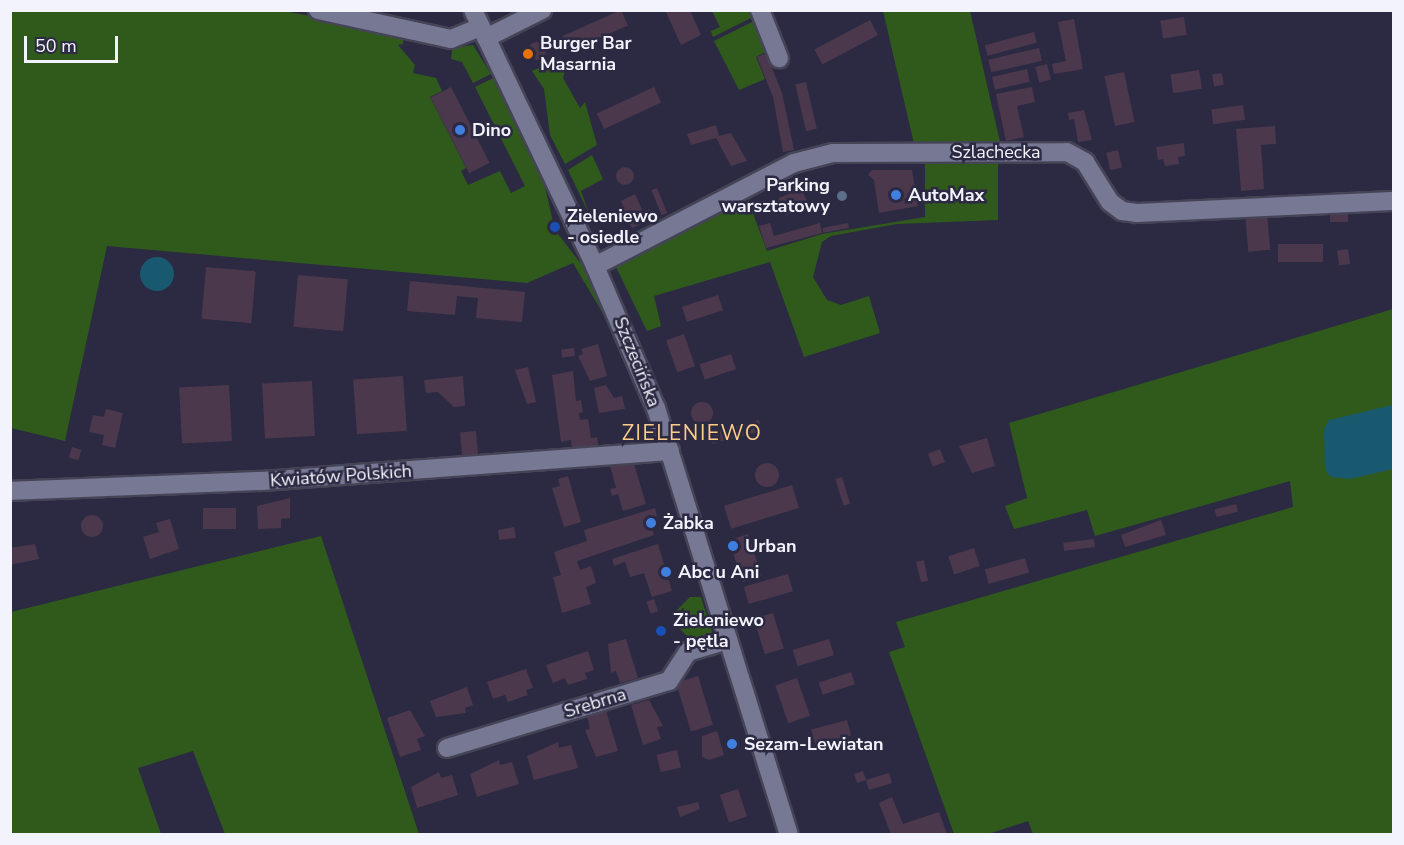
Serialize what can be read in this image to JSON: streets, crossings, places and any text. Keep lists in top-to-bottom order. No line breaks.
{"streets":{"street":["Szlachecka","Szczecińska","Kwiatów Polskich","Srebrna"]},"crossings":[["Szlachecka","Szczecińska"],["Szczecińska","Kwiatów Polskich"],["Szczecińska","Srebrna"]],"districts":["ZIELENIEWO"],"places":["Burger Bar Masarnia","Dino","AutoMax","Parking warsztatowy","Zieleniewo - osiedle","Żabka","Urban","Abc u Ani","Zieleniewo - pętla","Sezam-Lewiatan"],"scale_bar":"50 m"}
